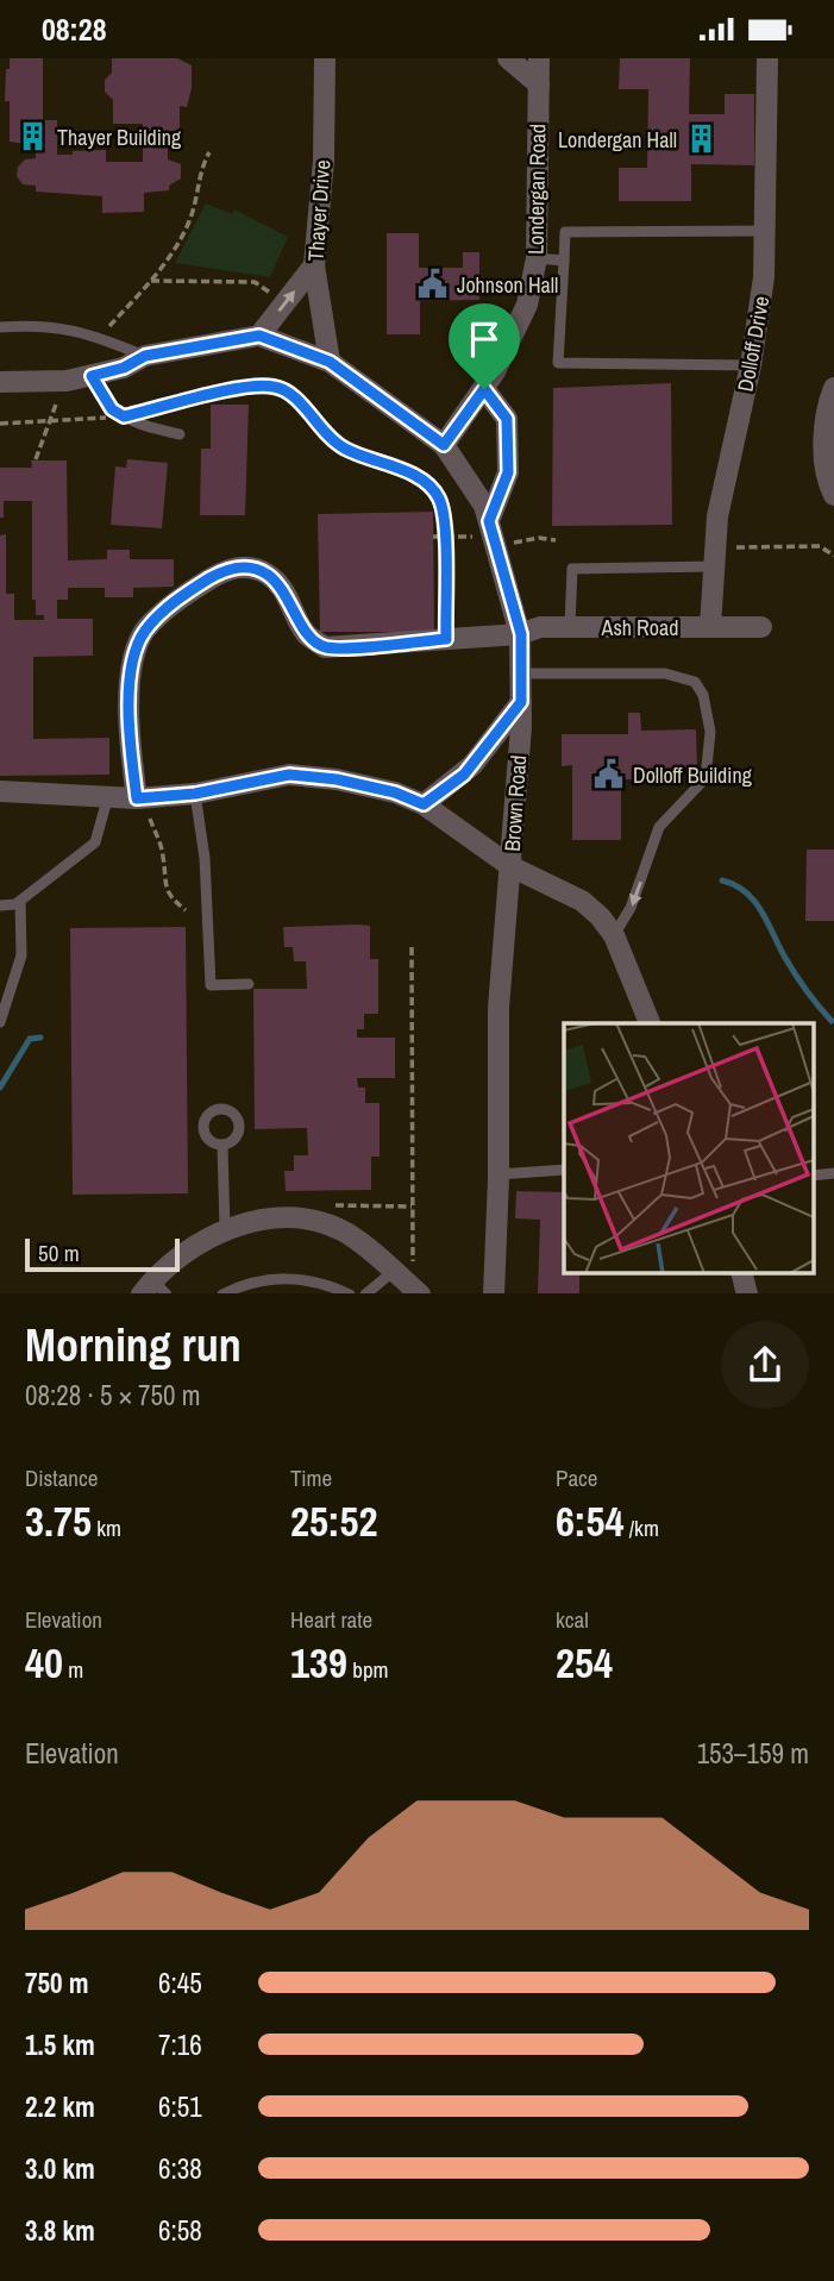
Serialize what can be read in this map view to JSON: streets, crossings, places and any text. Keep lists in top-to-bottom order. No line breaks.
{"streets":{"street":["Londergan Road","Thayer Drive","Dolloff Drive","Ash Road","Brown Road"]},"crossings":[["Londergan Road","Brown Road"],["Thayer Drive","Brown Road"],["Dolloff Drive","Ash Road"],["Ash Road","Brown Road"]],"places":{"building":["Thayer Building","Londergan Hall"],"public building":["Johnson Hall","Dolloff Building"]},"scale_bar":"50 m","page":{"status":"08:28","scale":"50 m","heading":["Morning run","08:28 · 5 × 750 m"],"stats":[["Distance","3.75 km"],["Time","25:52"],["Pace","6:54 /km"],["Elevation","40 m"],["Heart rate","139 bpm"],["kcal","254"]],"chart":["Elevation","153–159 m"],"list":[{"name":"750 m","note":"6:45"},{"name":"1.5 km","note":"7:16"},{"name":"2.2 km","note":"6:51"},{"name":"3.0 km","note":"6:38"},{"name":"3.8 km","note":"6:58"}]}}
